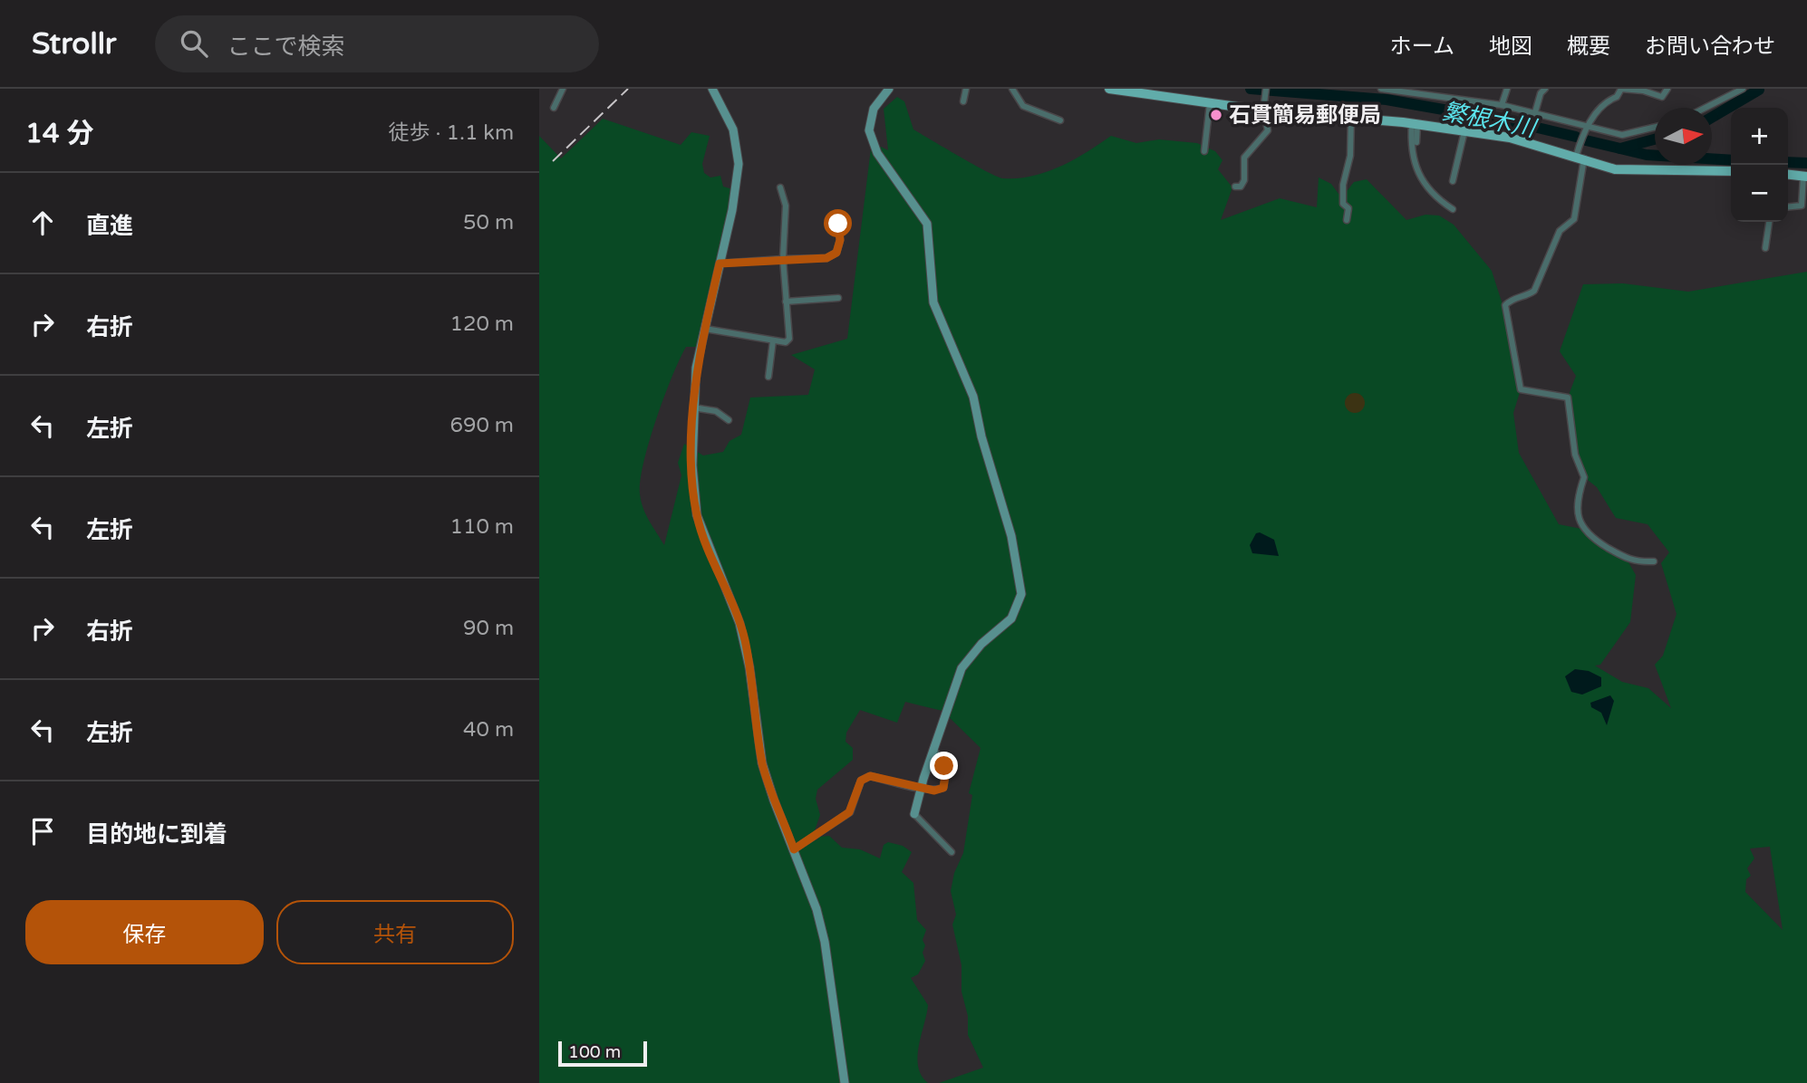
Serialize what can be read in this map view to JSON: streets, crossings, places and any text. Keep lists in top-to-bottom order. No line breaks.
{"water":["繁根木川"],"places":["石貫簡易郵便局"],"scale_bar":"100 m","north":"right","page":{"header":"Strollr","search":"ここで検索","nav":["ホーム","地図","概要","お問い合わせ"],"heading":["14 分","徒歩 · 1.1 km"],"map_buttons":["+","−"],"list":[["直進","50 m"],["右折","120 m"],["左折","690 m"],["左折","110 m"],["右折","90 m"],["左折","40 m"],"目的地に到着"],"buttons":["保存","共有"],"scale":"100 m"}}
